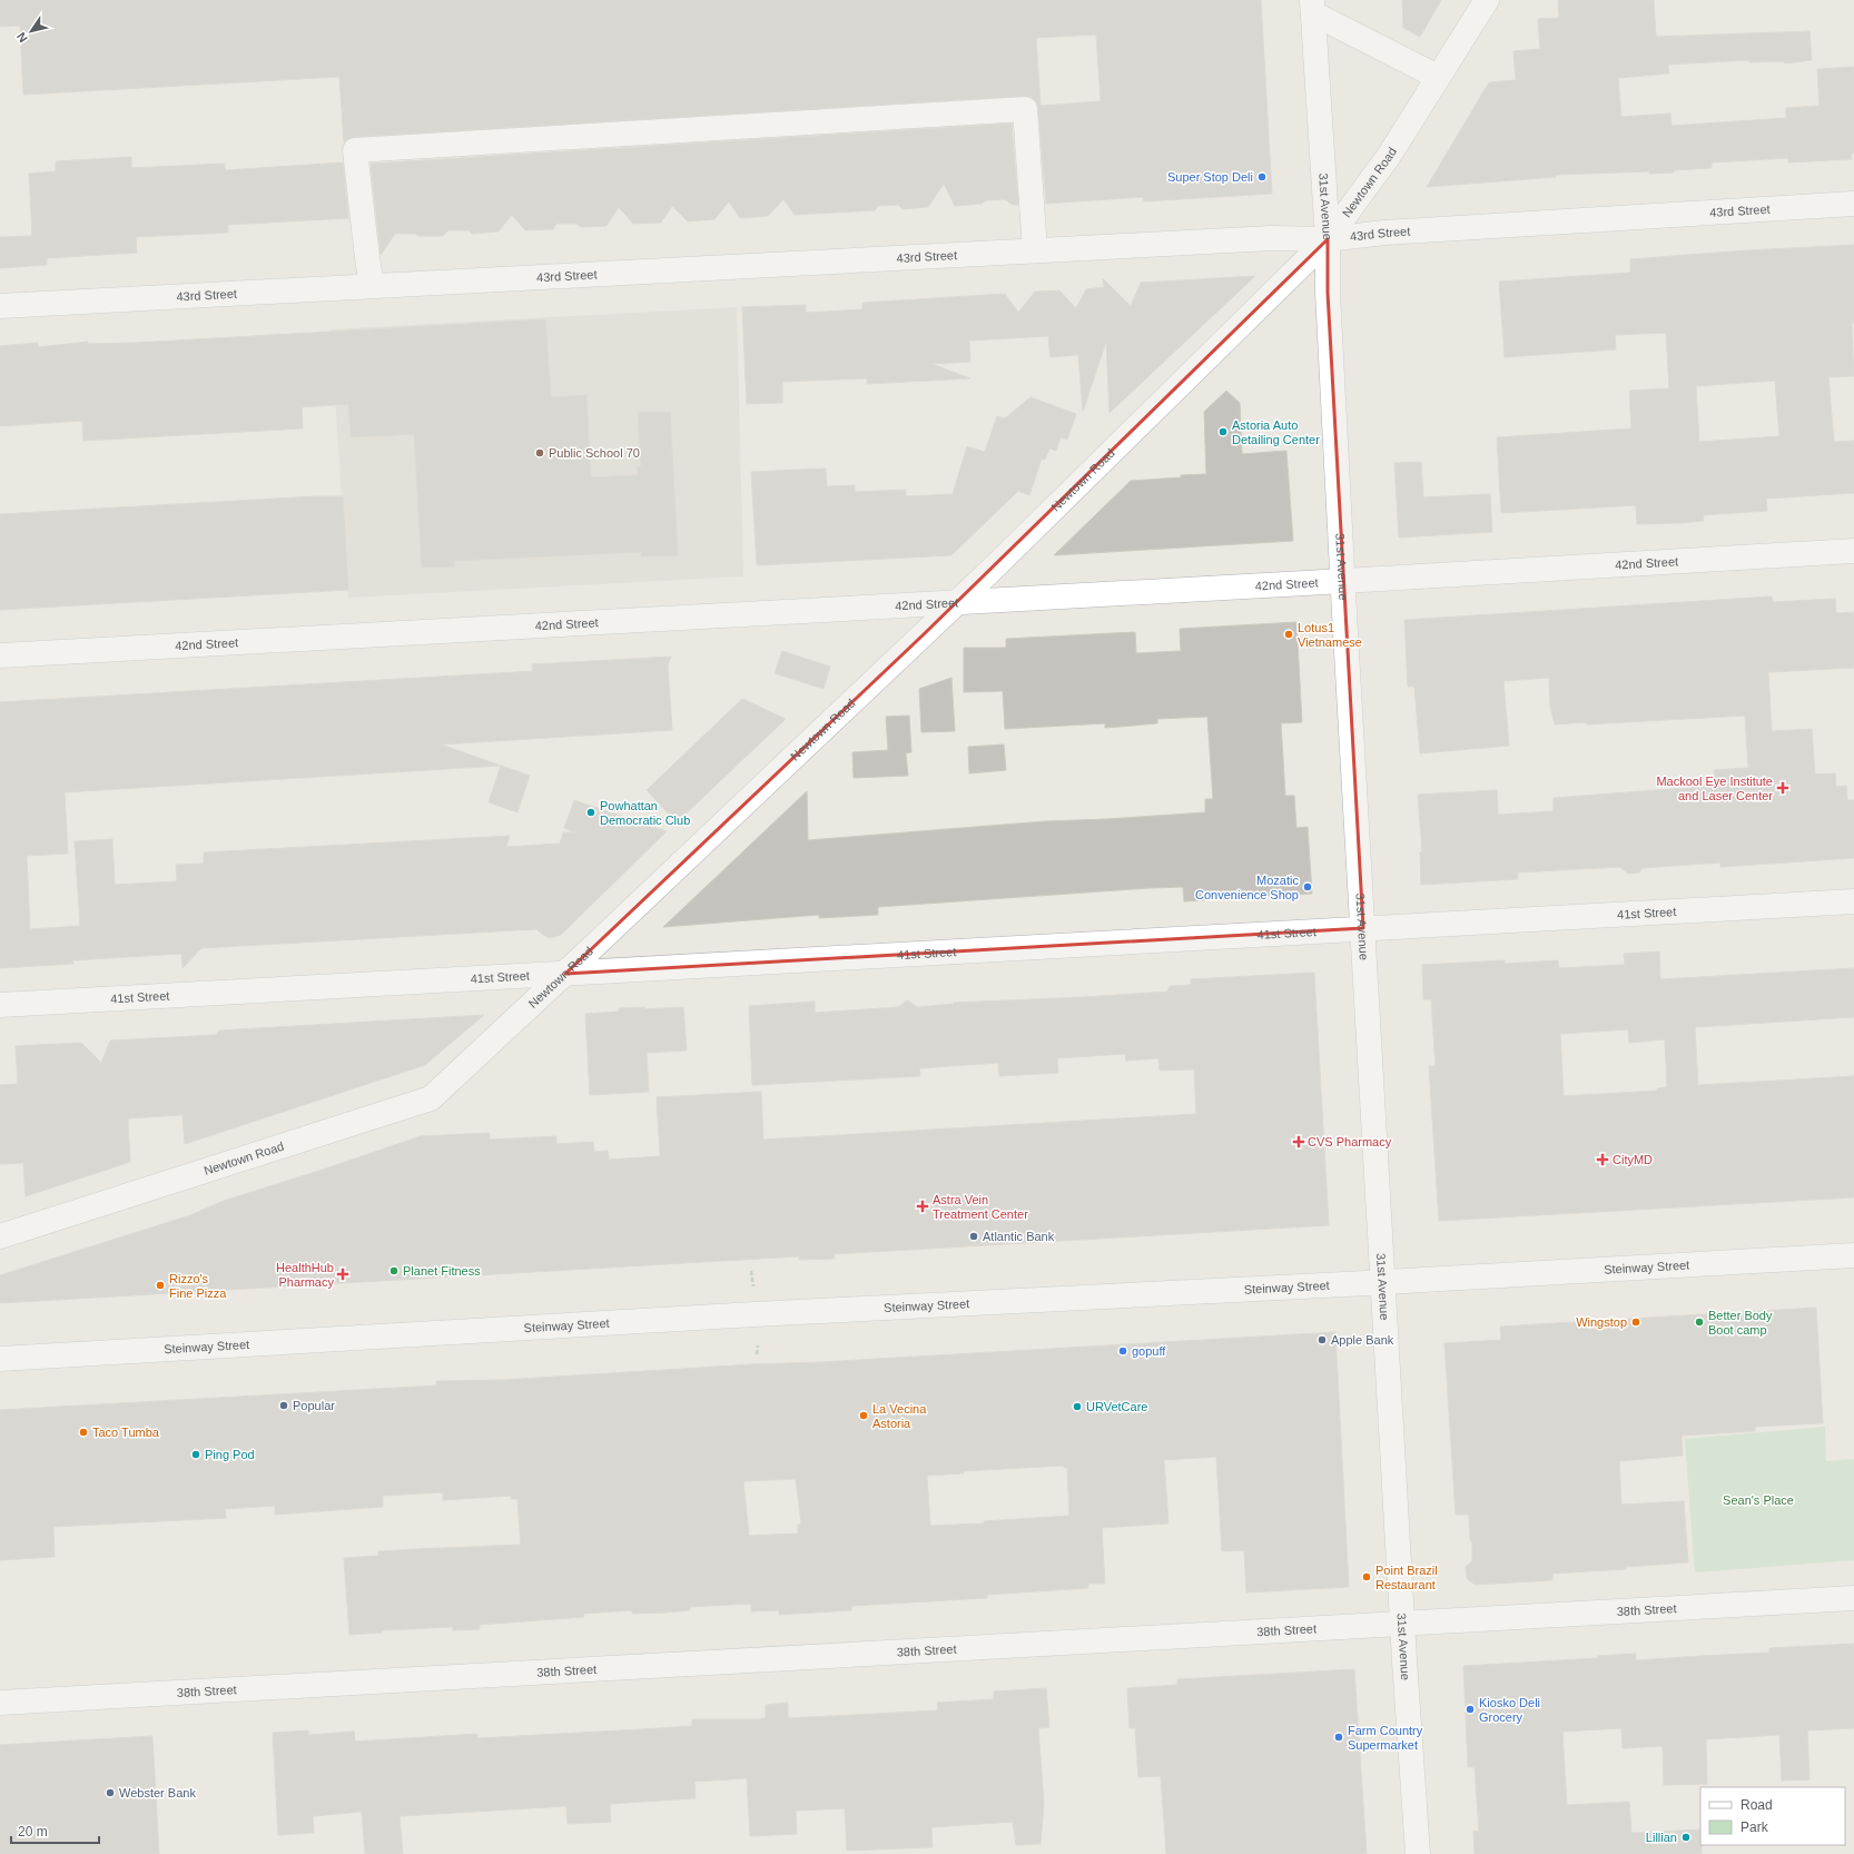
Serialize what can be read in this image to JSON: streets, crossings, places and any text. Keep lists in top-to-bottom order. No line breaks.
{"streets":{"street":["Newtown Road","31st Avenue","43rd Street","42nd Street","41st Street","Steinway Street","38th Street"]},"crossings":[["Newtown Road","31st Avenue"],["Newtown Road","43rd Street"],["Newtown Road","42nd Street"],["Newtown Road","41st Street"],["31st Avenue","43rd Street"],["31st Avenue","42nd Street"],["31st Avenue","41st Street"],["31st Avenue","Steinway Street"],["31st Avenue","38th Street"]],"parks":["Sean's Place"],"places":{"other":["Super Stop Deli","Astoria Auto Detailing Center","Public School 70","Lotus1 Vietnamese","Powhattan Democratic Club","Mozatic Convenience Shop","Atlantic Bank","Planet Fitness","Rizzo's Fine Pizza","Wingstop","Better Body Boot camp","Apple Bank","gopuff","Popular","URVetCare","La Vecina Astoria","Taco Tumba","Ping Pod","Point Brazil Restaurant","Kiosko Deli Grocery","Farm Country Supermarket","Webster Bank","Lillian"],"health":["Mackool Eye Institute and Laser Center","CVS Pharmacy","CityMD","Astra Vein Treatment Center","HealthHub Pharmacy"]},"legend":["Road","Park"],"scale_bar":"20 m","north":"bottom left"}
